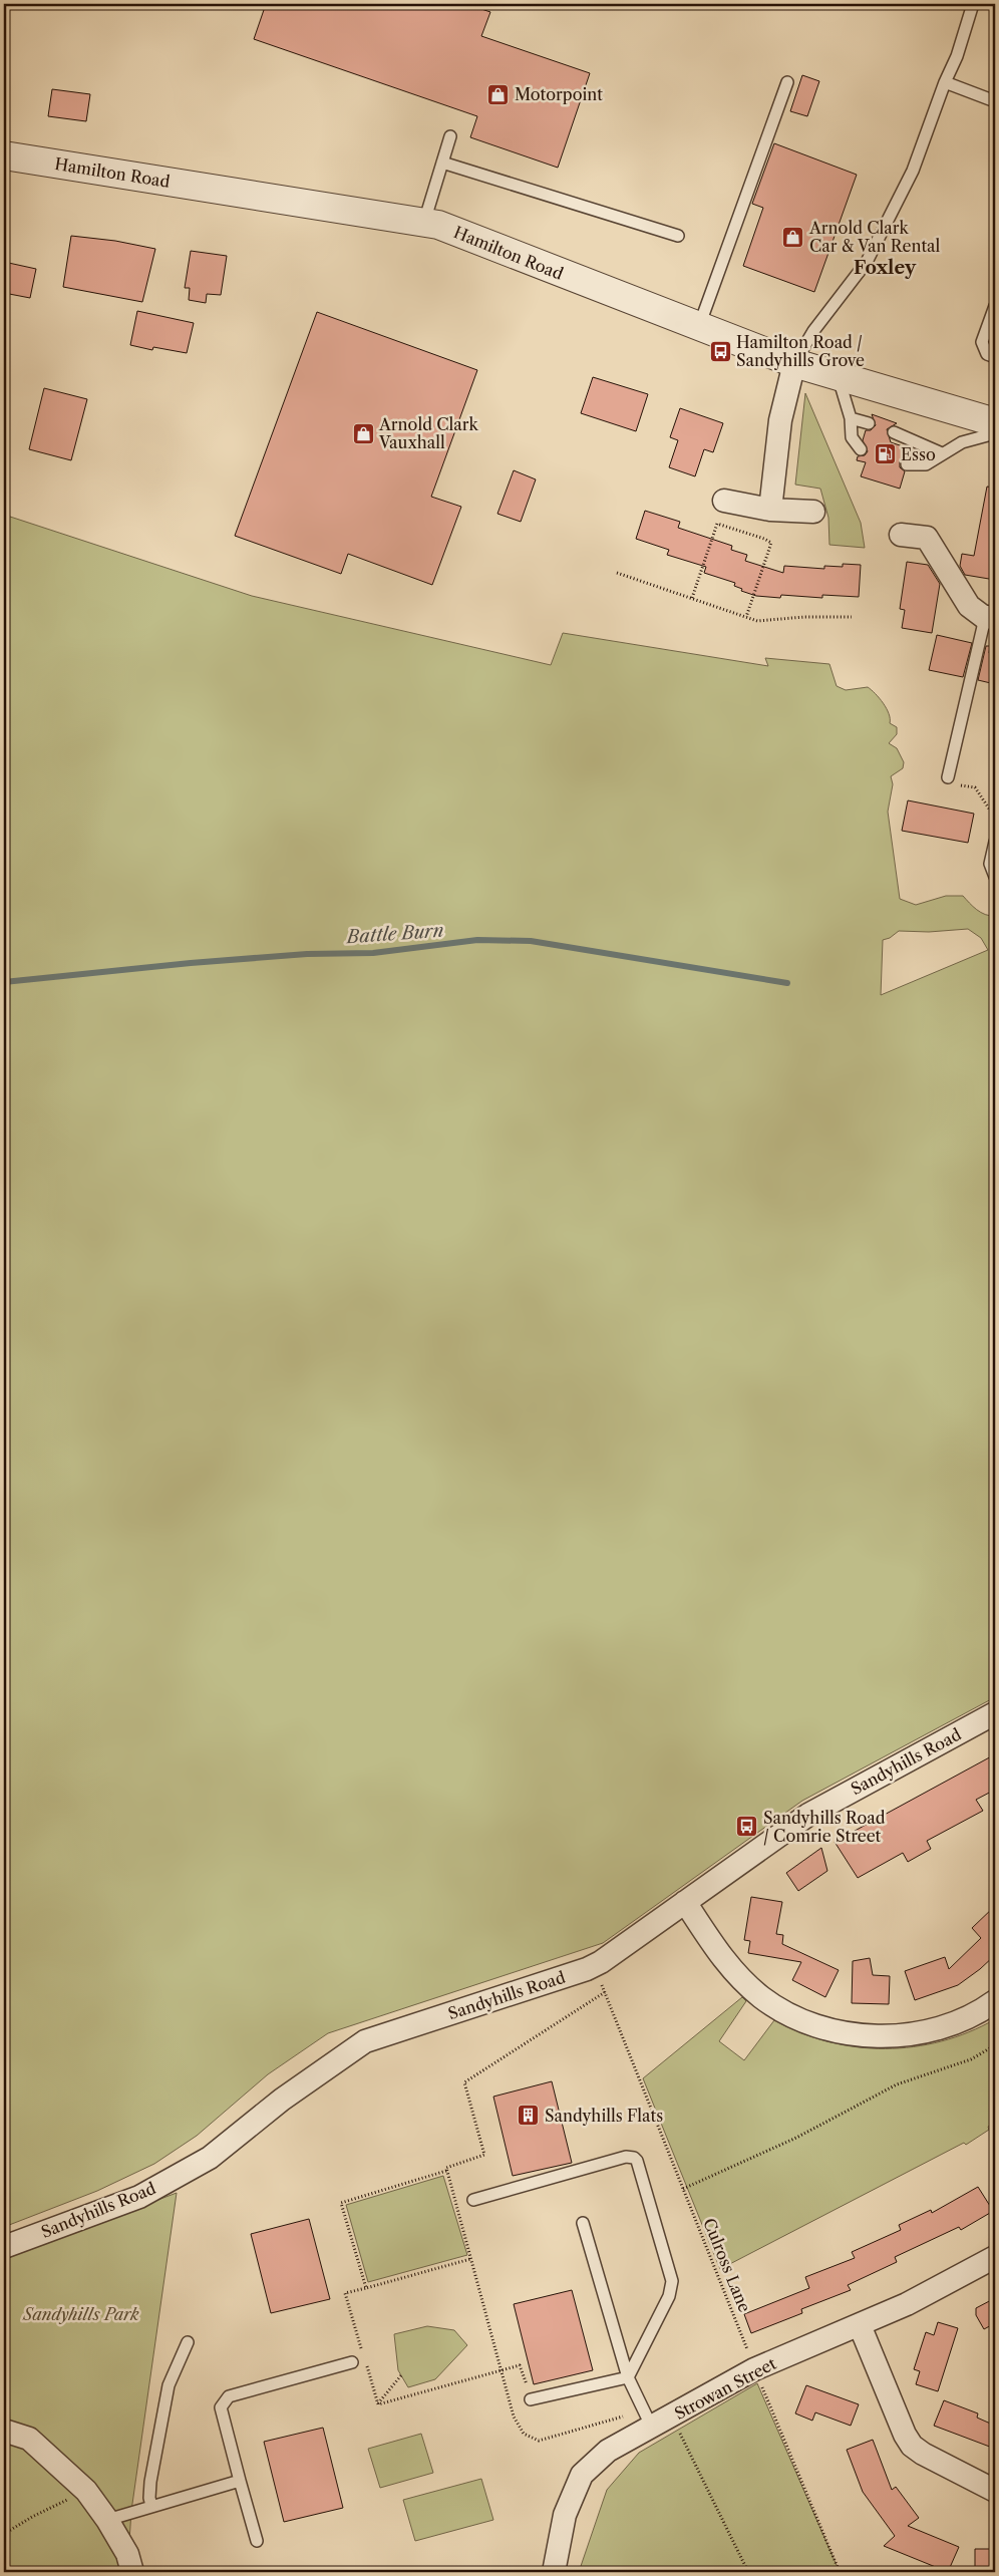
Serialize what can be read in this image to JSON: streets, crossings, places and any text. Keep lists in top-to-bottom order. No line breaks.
{"streets":{"street":["Hamilton Road","Sandyhills Road","Strowan Street"],"path":["Culross Lane"]},"crossings":[["Sandyhills Road","Culross Lane"],["Culross Lane","Strowan Street"]],"districts":["Foxley"],"water":["Battle Burn"],"parks":["Sandyhills Park"],"places":{"shop":["Motorpoint","Arnold Clark Car & Van Rental","Arnold Clark Vauxhall"],"bus stop":["Hamilton Road / Sandyhills Grove","Sandyhills Road / Comrie Street"],"fuel station":["Esso"],"building":["Sandyhills Flats"]}}
